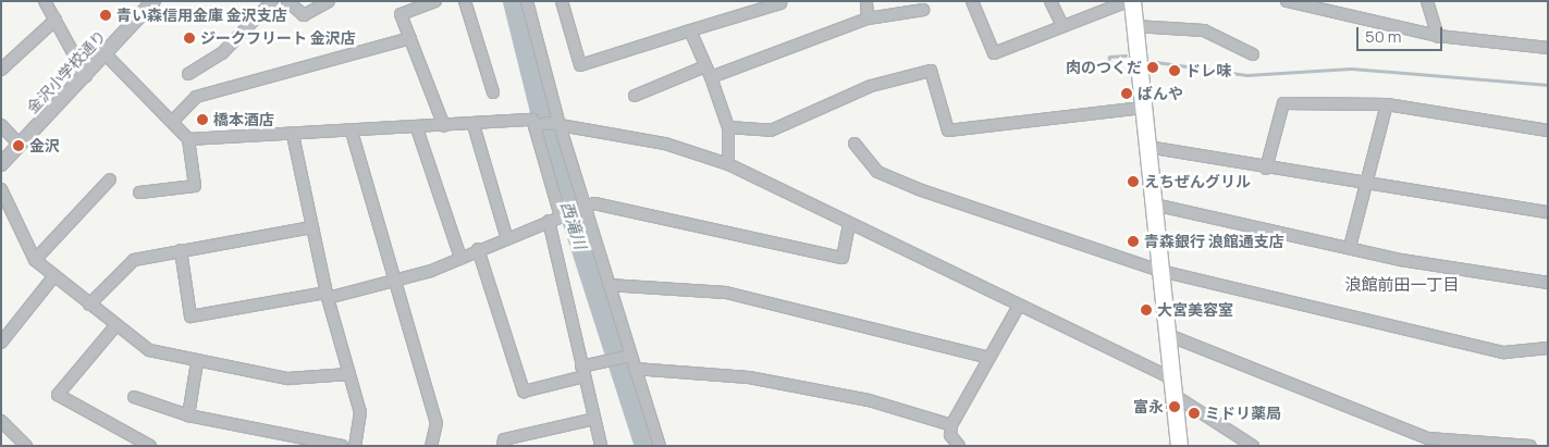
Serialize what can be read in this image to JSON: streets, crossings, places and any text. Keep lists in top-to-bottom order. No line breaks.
{"streets":{"street":["金沢小学校通り"]},"districts":["浪館前田一丁目"],"water":["西滝川"],"places":["青い森信用金庫 金沢支店","ジークフリート 金沢店","肉のつくだ","ドレ味","ばんや","橋本酒店","金沢","えちぜんグリル","青森銀行 浪館通支店","大宮美容室","富永","ミドリ薬局"],"scale_bar":"50 m"}
